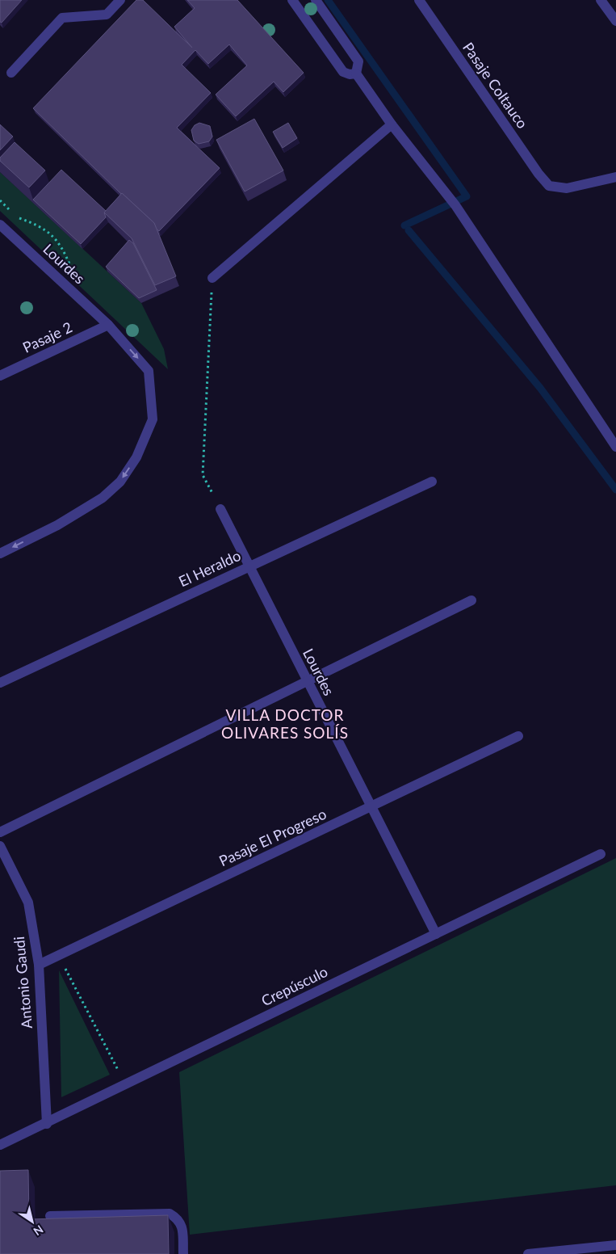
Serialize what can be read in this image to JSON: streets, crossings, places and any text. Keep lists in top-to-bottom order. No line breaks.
{"streets":{"street":["Pasaje Coltauco","Lourdes","Pasaje 2","El Heraldo","Pasaje El Progreso","Antonio Gaudi","Crepúsculo"]},"crossings":[["Lourdes","Pasaje 2"],["Lourdes","El Heraldo"],["Lourdes","Pasaje El Progreso"],["Lourdes","Crepúsculo"],["Pasaje El Progreso","Antonio Gaudi"],["Antonio Gaudi","Crepúsculo"]],"districts":["VILLA DOCTOR OLIVARES SOLÍS"],"north":"bottom right"}
